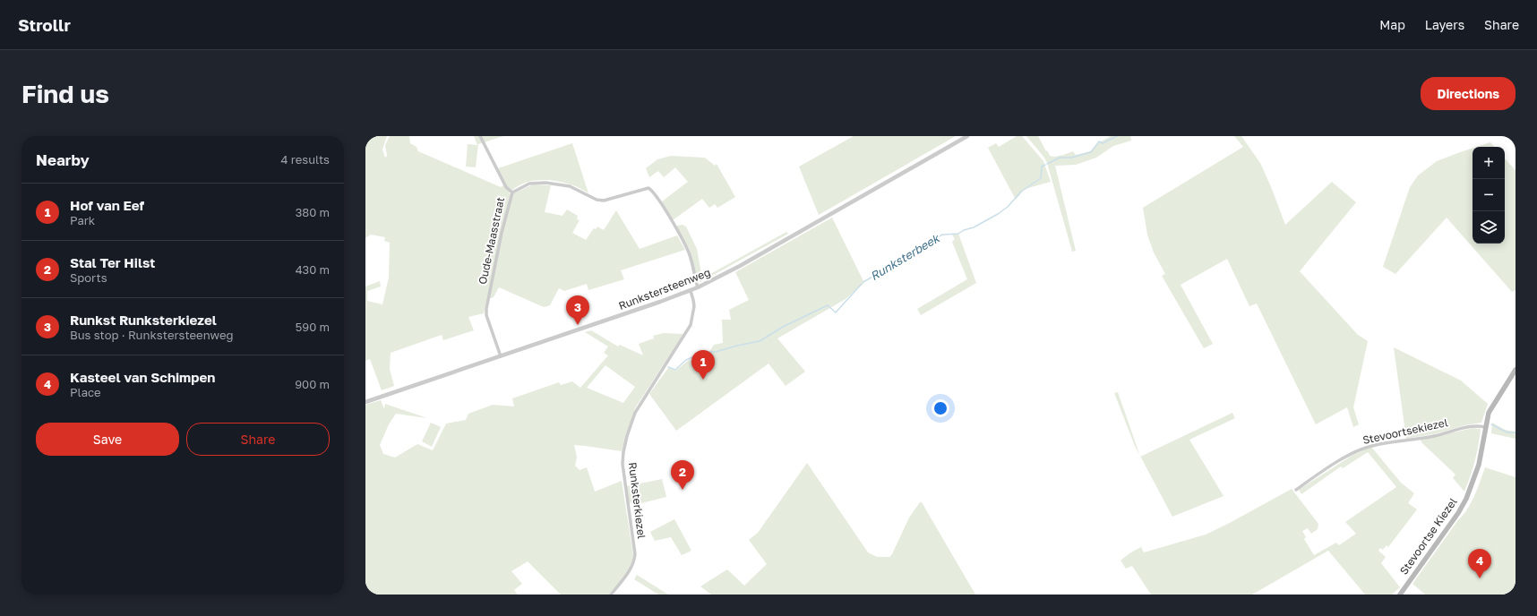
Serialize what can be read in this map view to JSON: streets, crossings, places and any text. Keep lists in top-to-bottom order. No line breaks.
{"streets":{"main road":["Stevoortse Kiezel"],"street":["Oude-Maasstraat","Runkstersteenweg","Stevoortsekiezel","Runksterkiezel"]},"crossings":[["Oude-Maasstraat","Runkstersteenweg"],["Runkstersteenweg","Runksterkiezel"],["Stevoortsekiezel","Stevoortse Kiezel"]],"water":["Runksterbeek"],"page":{"header":"Strollr","nav":["Map","Layers","Share"],"buttons":["Directions",["Save","Share"]],"title":"Find us","heading":["Nearby","4 results"],"map_buttons":["+","−"],"list":[{"mark":"1","name":"Hof van Eef","note":"Park","value":"380 m"},{"mark":"2","name":"Stal Ter Hilst","note":"Sports","value":"430 m"},{"mark":"3","name":"Runkst Runksterkiezel","note":"Bus stop · Runkstersteenweg","value":"590 m"},{"mark":"4","name":"Kasteel van Schimpen","note":"Place","value":"900 m"}],"pins":["3","1","2","4"]}}
